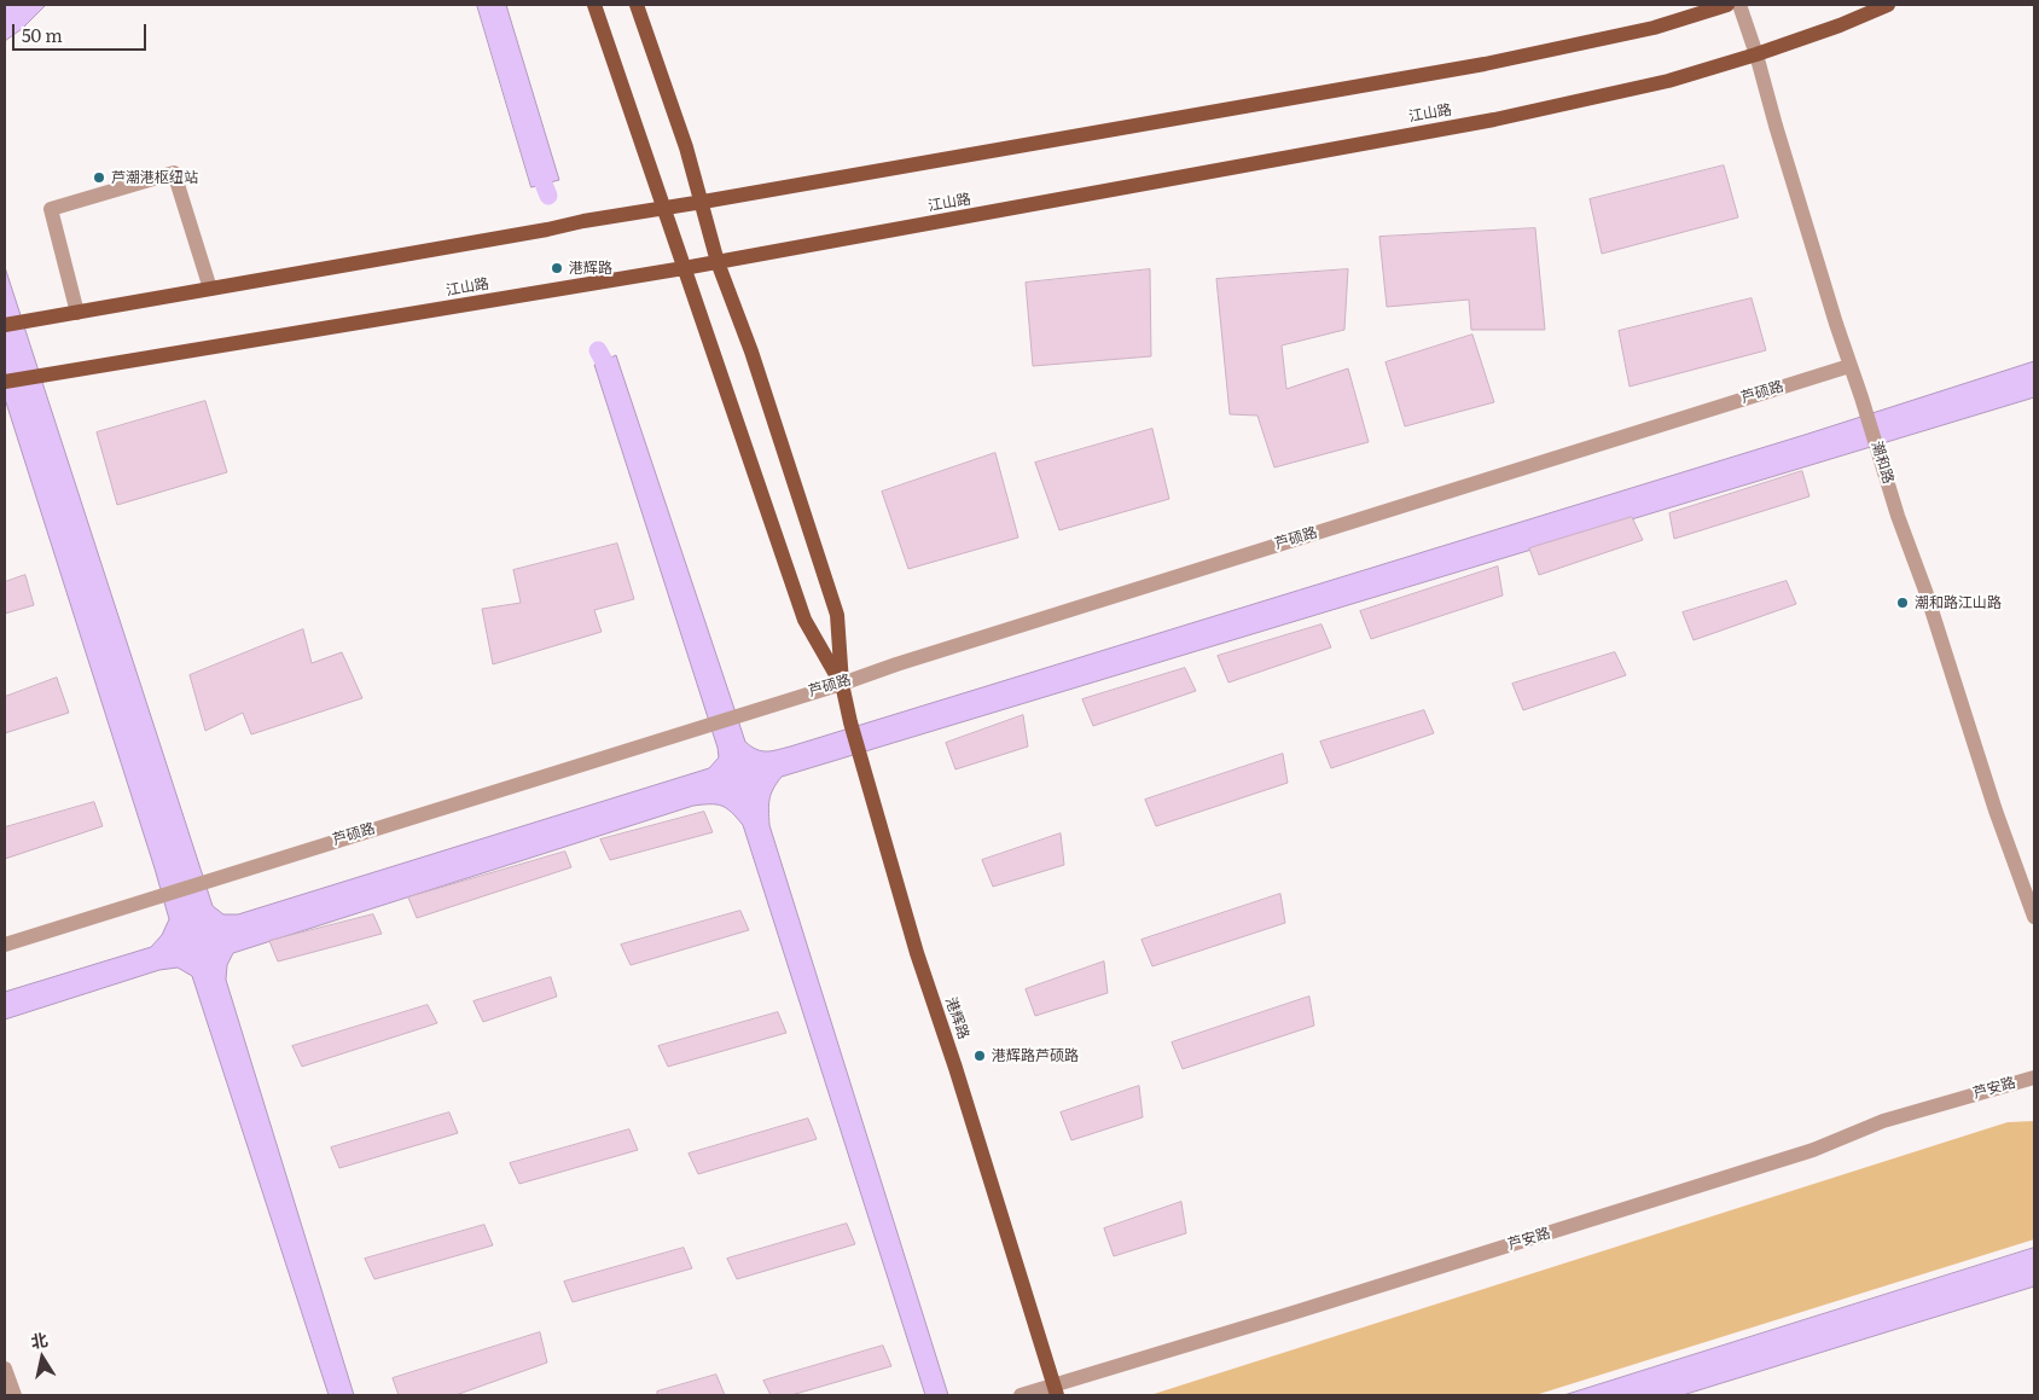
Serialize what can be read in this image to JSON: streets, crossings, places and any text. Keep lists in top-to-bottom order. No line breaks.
{"streets":{"main road":["江山路","港辉路"],"street":["芦硕路","潮和路","芦安路"]},"crossings":[["江山路","潮和路"],["江山路","港辉路"],["芦硕路","潮和路"],["芦硕路","港辉路"],["港辉路","芦安路"]],"places":["芦潮港枢纽站","港辉路","潮和路江山路","港辉路芦硕路"],"scale_bar":"50 m","north":"top"}
